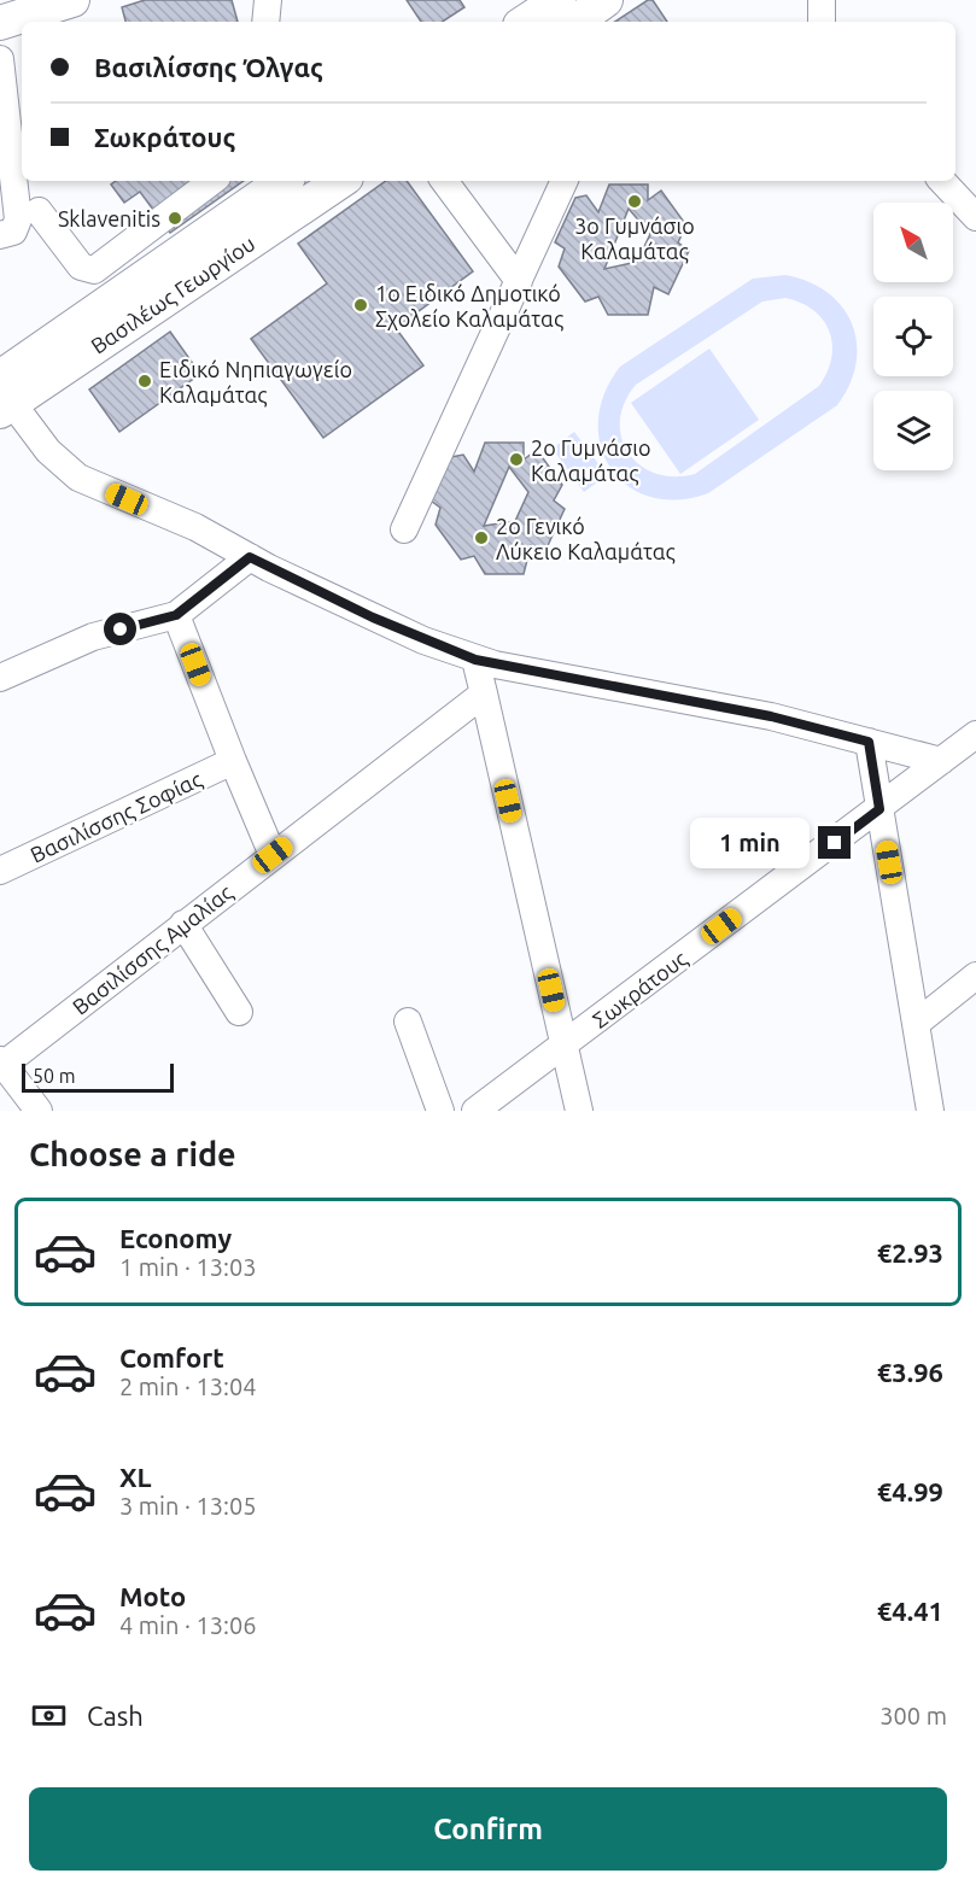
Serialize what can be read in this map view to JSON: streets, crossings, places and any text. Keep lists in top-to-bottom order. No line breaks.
{"streets":{"main road":["Βασιλέως Γεωργίου"],"street":["Βασιλίσσης Σοφίας","Βασιλίσσης Αμαλίας","Σωκράτους"]},"places":["3ο Γυμνάσιο Καλαμάτας","Sklavenitis","1ο Ειδικό Δημοτικό Σχολείο Καλαμάτας","Ειδικό Νηπιαγωγείο Καλαμάτας","2ο Γυμνάσιο Καλαμάτας","2ο Γενικό Λύκειο Καλαμάτας"],"scale_bar":"50 m","north":"top left","page":{"banner":["Βασιλίσσης Όλγας","Σωκράτους"],"bubble":"1 min","scale":"50 m","heading":"Choose a ride","list":[{"name":"Economy","note":"1 min · 13:03","value":"€2.93"},{"name":"Comfort","note":"2 min · 13:04","value":"€3.96"},{"name":"XL","note":"3 min · 13:05","value":"€4.99"},{"name":"Moto","note":"4 min · 13:06","value":"€4.41"}],"pay":["Cash","300 m"],"buttons":"Confirm"}}
